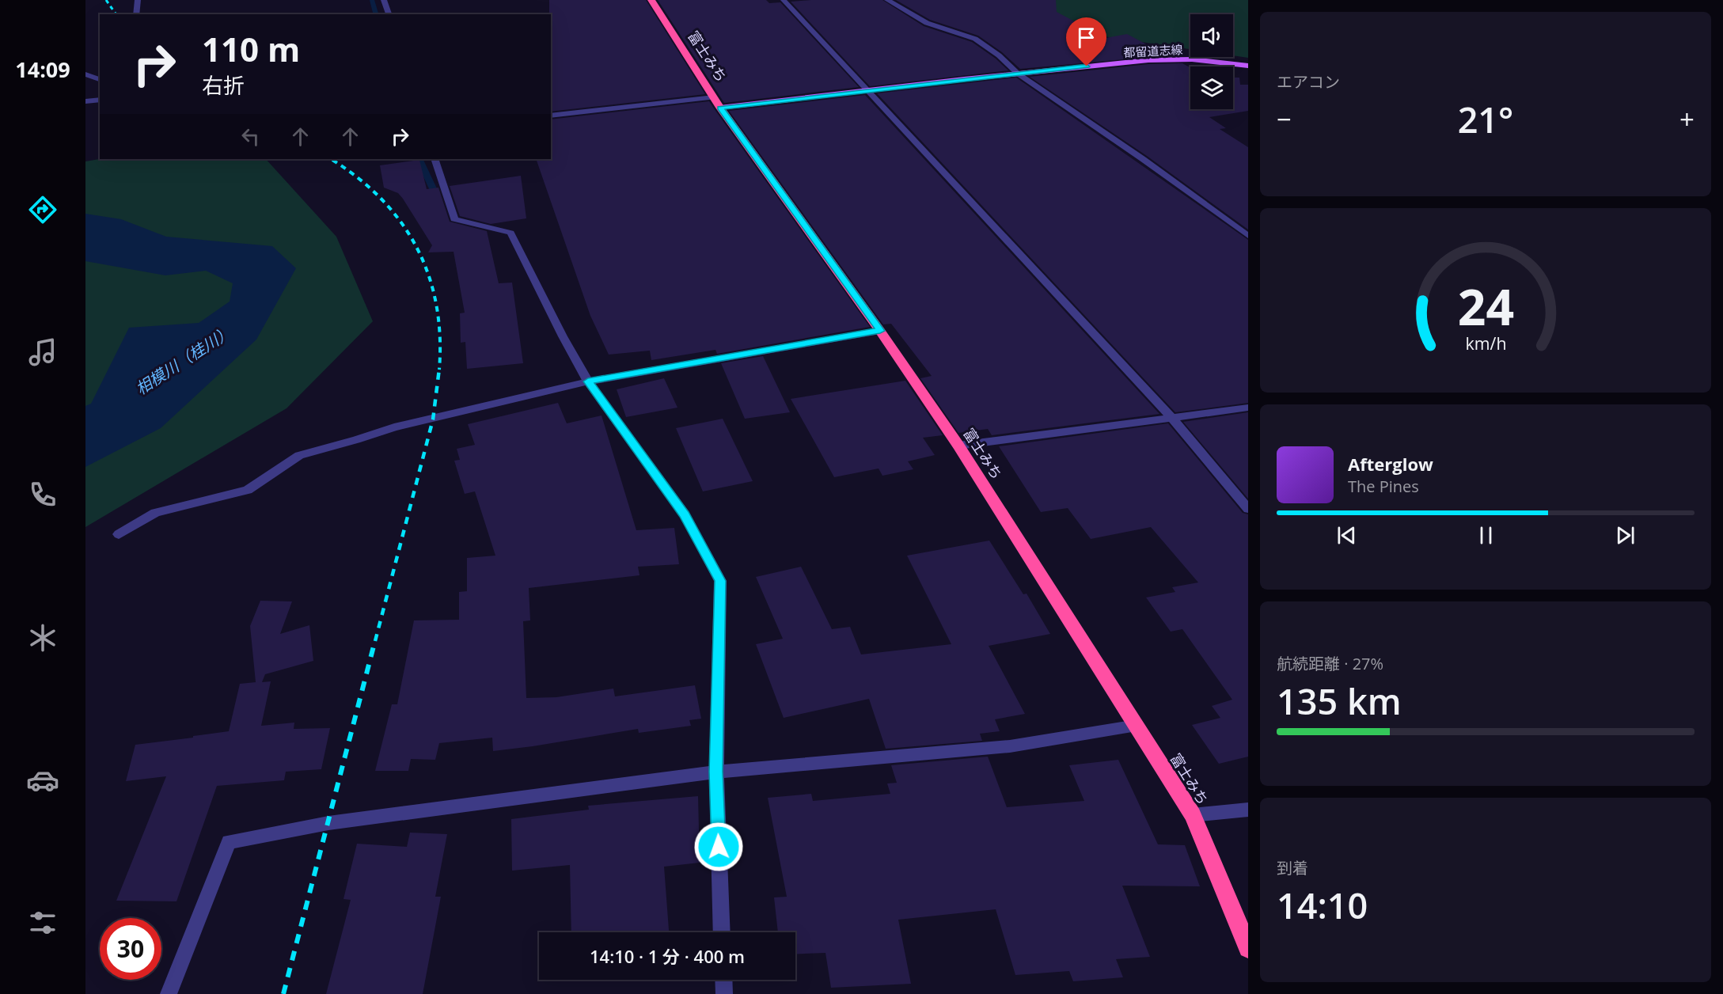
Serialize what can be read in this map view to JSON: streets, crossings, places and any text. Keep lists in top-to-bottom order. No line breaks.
{"streets":{"highway":["富士みち"],"main road":["都留道志線"]},"crossings":[["都留道志線","富士みち"]],"water":["相模川（桂川）"],"page":{"tabs":"14:09","tile":["エアコン",["航続距離 · 27%","135 km"],["到着","14:10"]],"turn":["110 m","右折"],"heat":["−","21°","+"],"song":["Afterglow","The Pines"],"limit":"30","trip":"14:10 · 1 分 · 400 m","gauge":["24","km/h"]}}
